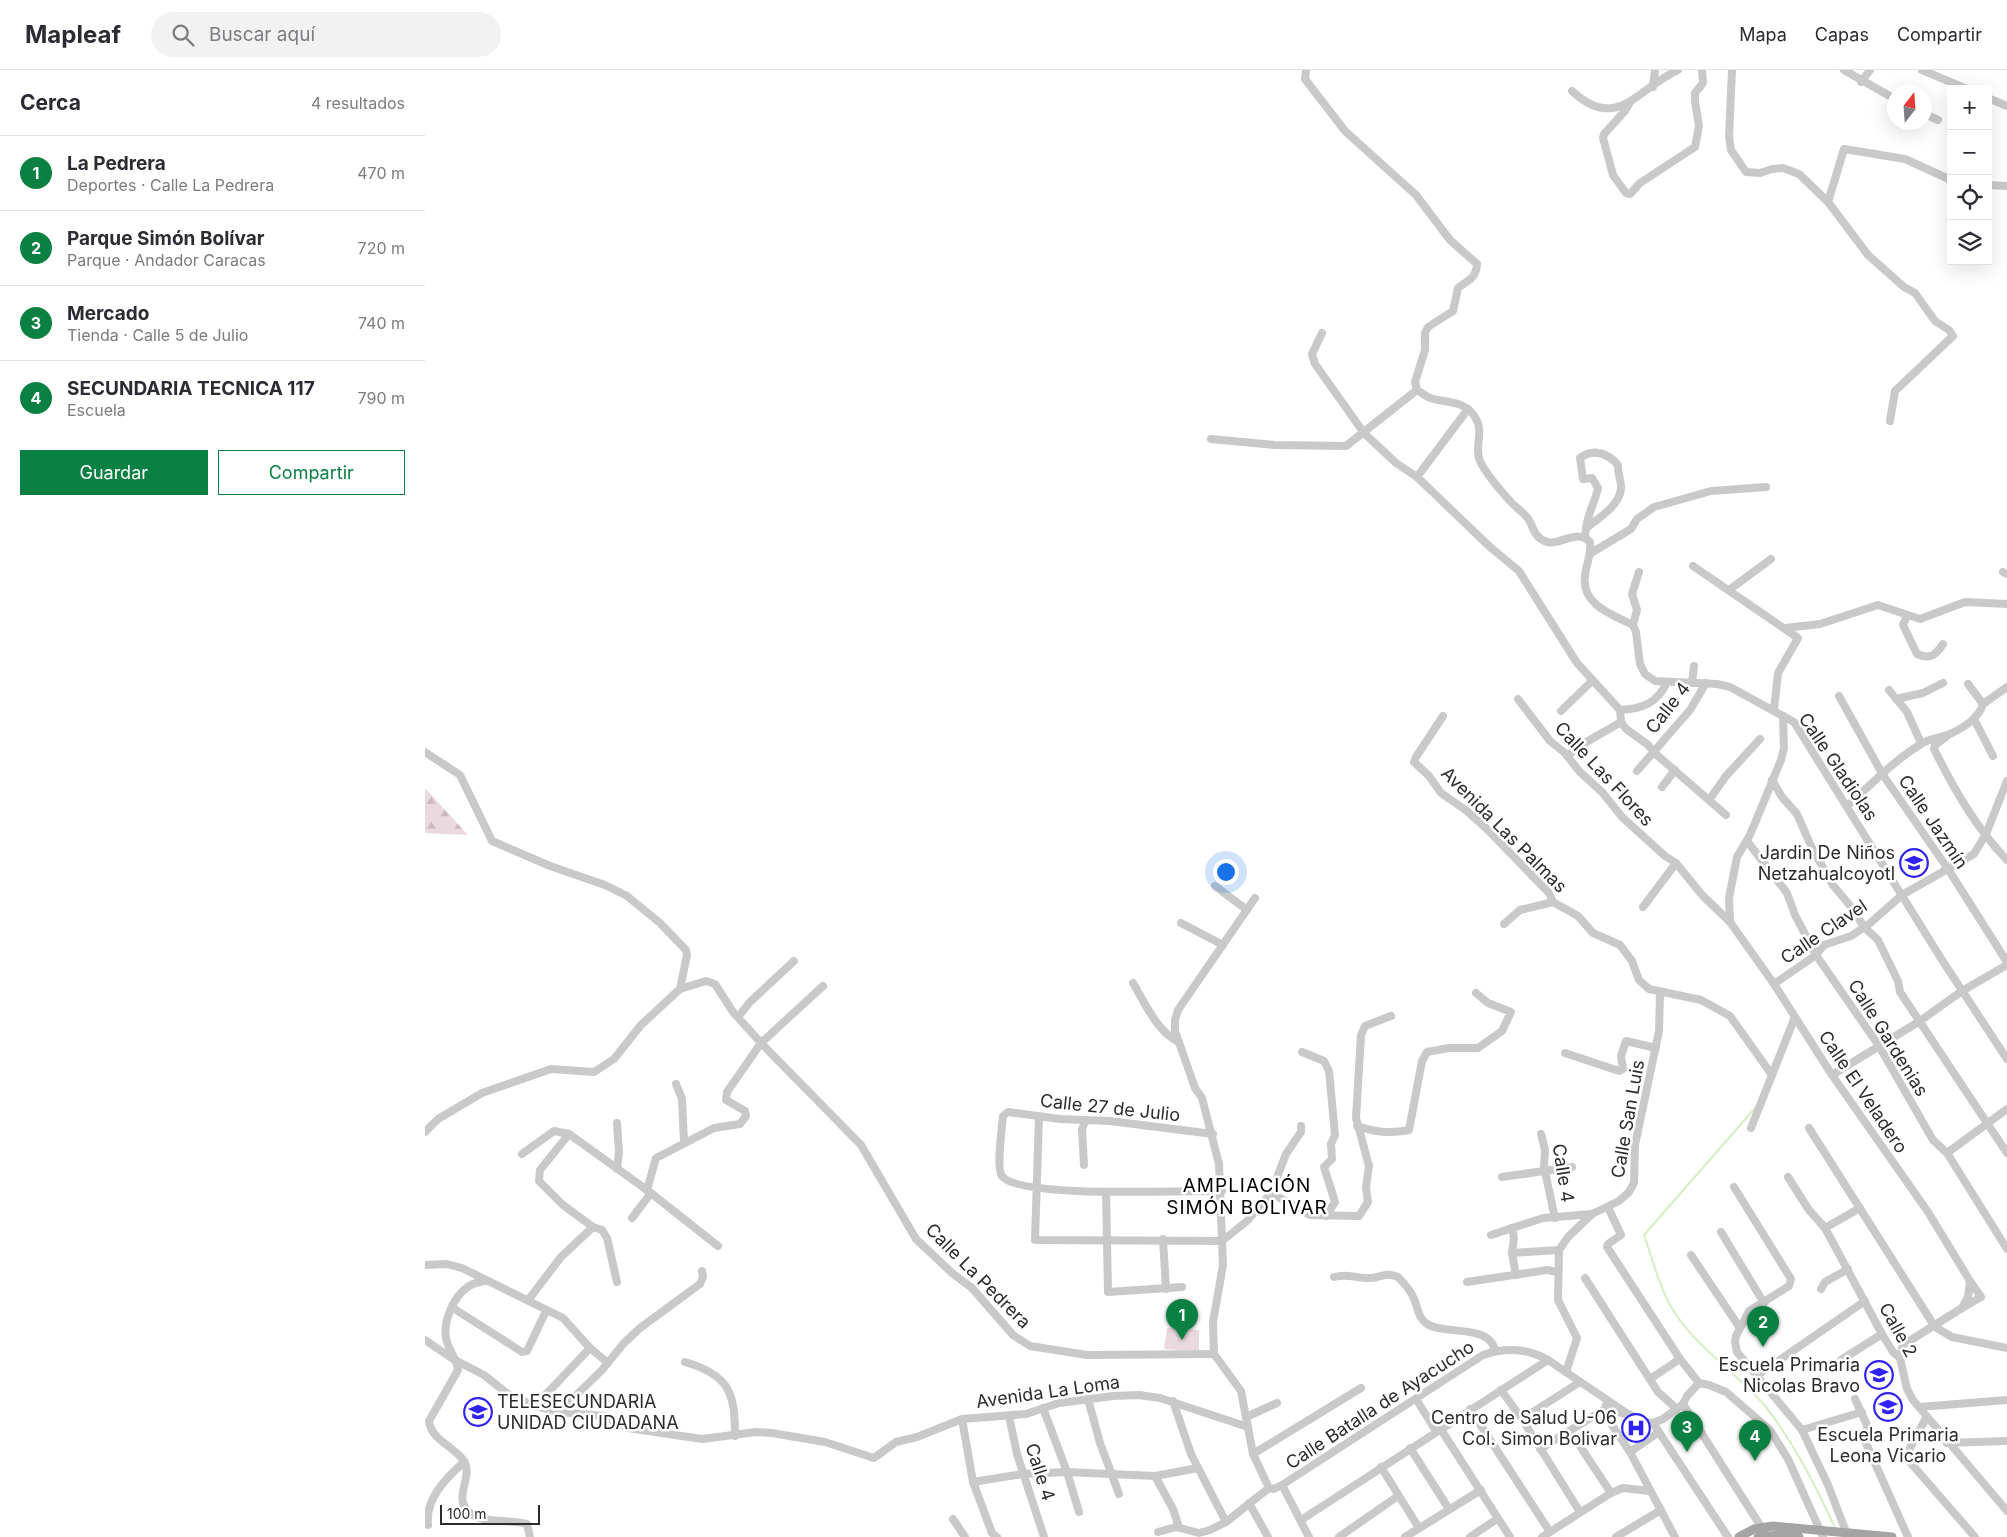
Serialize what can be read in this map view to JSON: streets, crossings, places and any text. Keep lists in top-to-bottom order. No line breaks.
{"streets":{"street":["Calle 4","Calle Gladiolas","Calle Las Flores","Calle Jazmín","Avenida Las Palmas","Calle Clavel","Calle Gardenias","Calle El Veladero","Calle 27 de Julio","Calle San Luis","Calle La Pedrera","Calle 2","Avenida La Loma","Calle Batalla de Ayacucho"]},"crossings":[["Calle 4","Calle Gladiolas"],["Calle 4","Calle San Luis"],["Calle 4","Avenida La Loma"],["Calle Gladiolas","Calle Clavel"],["Calle Las Flores","Calle El Veladero"],["Calle Jazmín","Calle Clavel"],["Avenida Las Palmas","Calle San Luis"],["Calle Clavel","Calle Gardenias"],["Calle Clavel","Calle El Veladero"]],"districts":["AMPLIACIÓN SIMÓN BOLIVAR"],"places":{"school or university":["Jardin De Niños Netzahualcoyotl","Escuela Primaria Nicolas Bravo","Escuela Primaria Leona Vicario","TELESECUNDARIA UNIDAD CIUDADANA"],"hospital":["Centro de Salud U-06 Col. Simon Bolivar"]},"scale_bar":"100 m","north":"top","page":{"header":"Mapleaf","search":"Buscar aquí","nav":["Mapa","Capas","Compartir"],"heading":["Cerca","4 resultados"],"map_buttons":["+","−"],"list":[{"mark":"1","name":"La Pedrera","note":"Deportes · Calle La Pedrera","value":"470 m"},{"mark":"2","name":"Parque Simón Bolívar","note":"Parque · Andador Caracas","value":"720 m"},{"mark":"3","name":"Mercado","note":"Tienda · Calle 5 de Julio","value":"740 m"},{"mark":"4","name":"SECUNDARIA TECNICA 117","note":"Escuela","value":"790 m"}],"buttons":["Guardar","Compartir"],"pins":["1","2","3","4"],"scale":"100 m"}}
